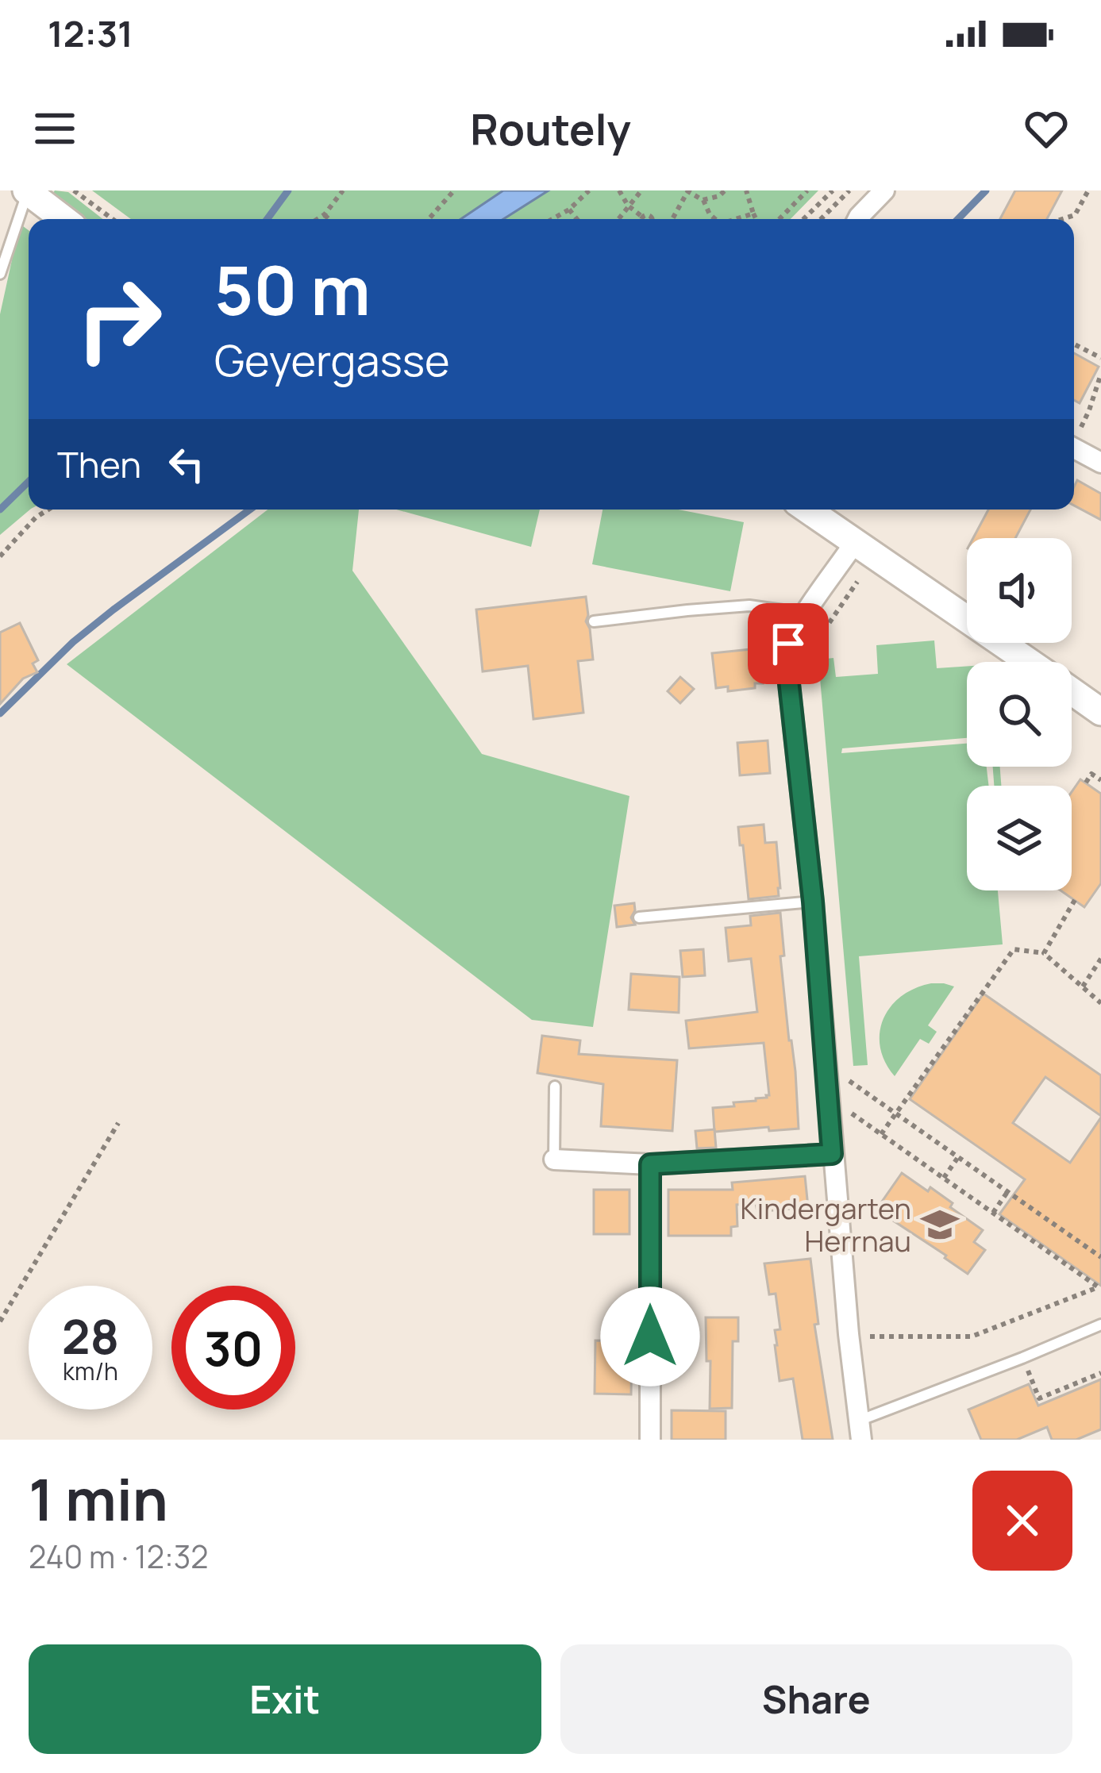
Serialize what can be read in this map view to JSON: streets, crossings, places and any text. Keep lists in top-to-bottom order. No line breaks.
{"places":{"school or university":["Kindergarten Herrnau"]},"page":{"status":"12:31","header":"Routely","turn":["50 m","Geyergasse"],"then":"Then","speed":"28 km/h","limit":"30","heading":["1 min","240 m · 12:32"],"buttons":["Exit","Share"]}}
